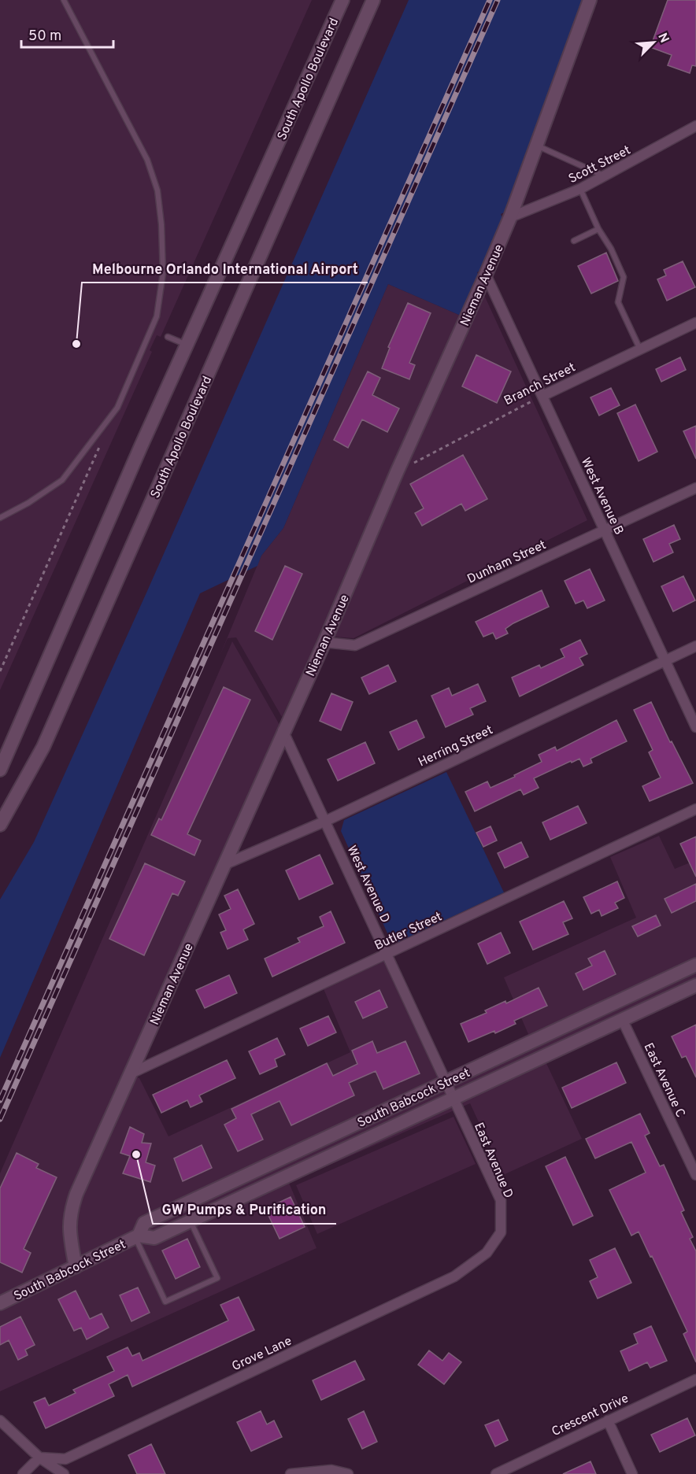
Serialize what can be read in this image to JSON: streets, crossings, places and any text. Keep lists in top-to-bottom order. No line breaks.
{"streets":{"street":["South Apollo Boulevard","Scott Street","Nieman Avenue","Branch Street","West Avenue B","Dunham Street","Herring Street","West Avenue D","Butler Street","East Avenue C","South Babcock Street","East Avenue D","Grove Lane","Crescent Drive"]},"crossings":[["Scott Street","Nieman Avenue"],["Nieman Avenue","Branch Street"],["Nieman Avenue","West Avenue B"],["Nieman Avenue","Dunham Street"],["Nieman Avenue","Herring Street"],["Nieman Avenue","West Avenue D"],["Nieman Avenue","Butler Street"],["Nieman Avenue","South Babcock Street"],["Branch Street","West Avenue B"],["West Avenue B","Dunham Street"],["West Avenue B","Herring Street"],["Herring Street","West Avenue D"],["West Avenue D","Butler Street"],["West Avenue D","South Babcock Street"],["West Avenue D","East Avenue D"],["East Avenue C","South Babcock Street"],["South Babcock Street","East Avenue D"],["East Avenue D","Grove Lane"]],"places":["Melbourne Orlando International Airport","GW Pumps & Purification"],"scale_bar":"50 m","north":"top right"}
